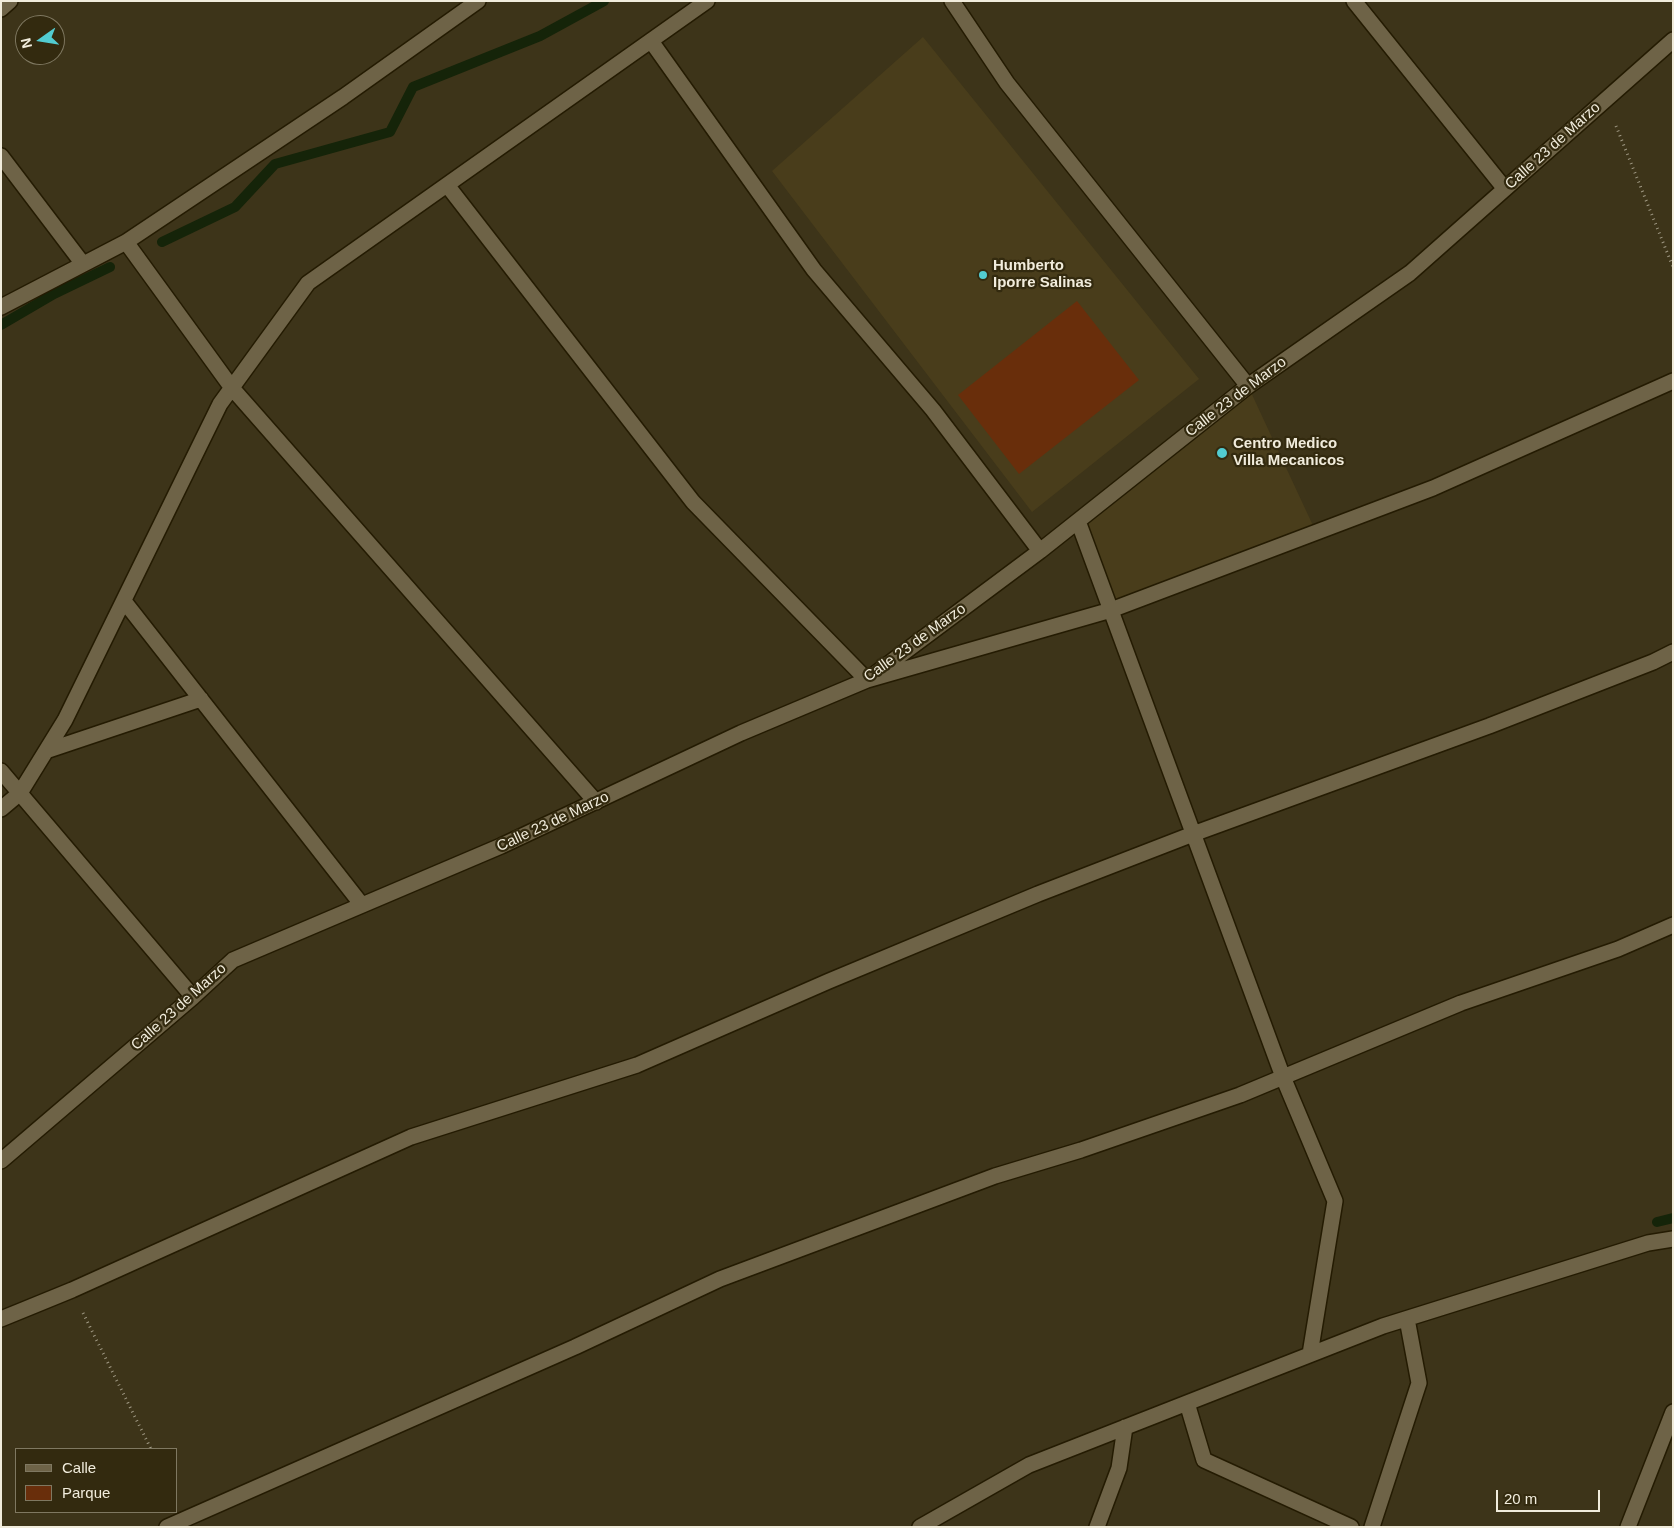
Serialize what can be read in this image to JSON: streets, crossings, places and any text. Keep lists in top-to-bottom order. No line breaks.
{"streets":{"street":["Calle 23 de Marzo"]},"places":["Humberto Iporre Salinas","Centro Medico Villa Mecanicos"],"legend":["Calle","Parque"],"scale_bar":"20 m","north":"left"}
